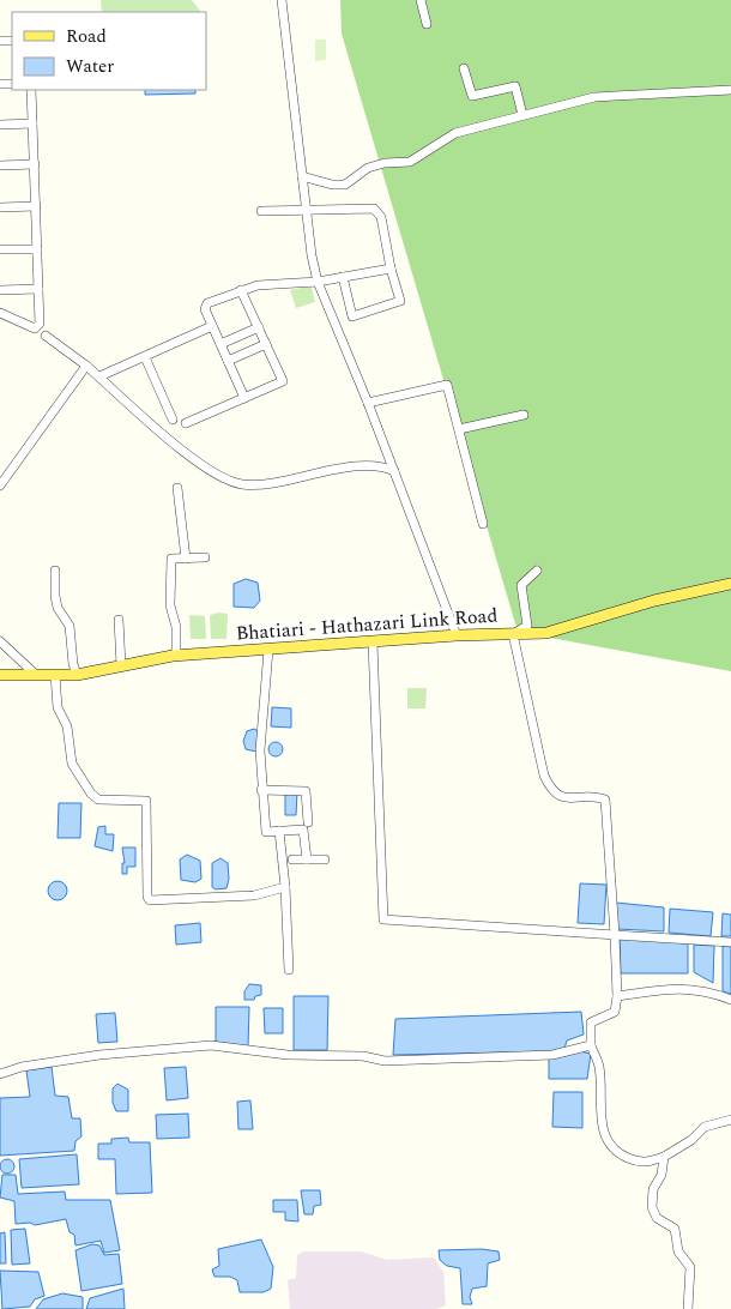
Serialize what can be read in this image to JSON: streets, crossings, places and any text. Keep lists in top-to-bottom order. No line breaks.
{"streets":{"main road":["Bhatiari - Hathazari Link Road"]},"legend":["Road","Water"]}
